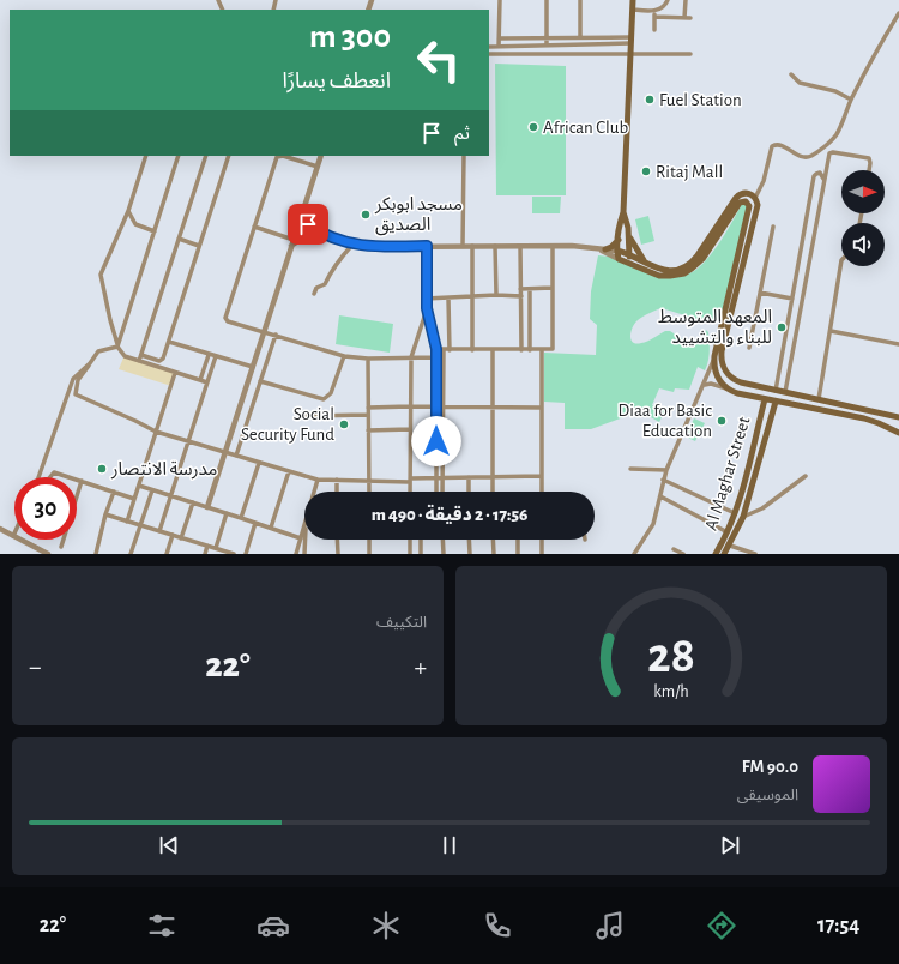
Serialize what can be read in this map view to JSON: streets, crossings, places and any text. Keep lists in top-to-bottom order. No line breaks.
{"streets":{"main road":["Al Maghar Street"]},"places":["Fuel Station","African Club","Ritaj Mall","مسجد ابوبكر الصديق","المعهد المتوسط للبناء والتشييد","Diaa for Basic Education","Social Security Fund","مدرسة الانتصار"],"north":"right","page":{"turn":["300 m","انعطف يسارًا"],"then":"ثم","limit":"30","trip":"17:56 · 2 دقيقة · 490 m","tile":"التكييف","heat":["−","22°","+"],"song":["90.0 FM","الموسيقى"],"tabs":["17:54","22°"],"gauge":["28","km/h"]}}
